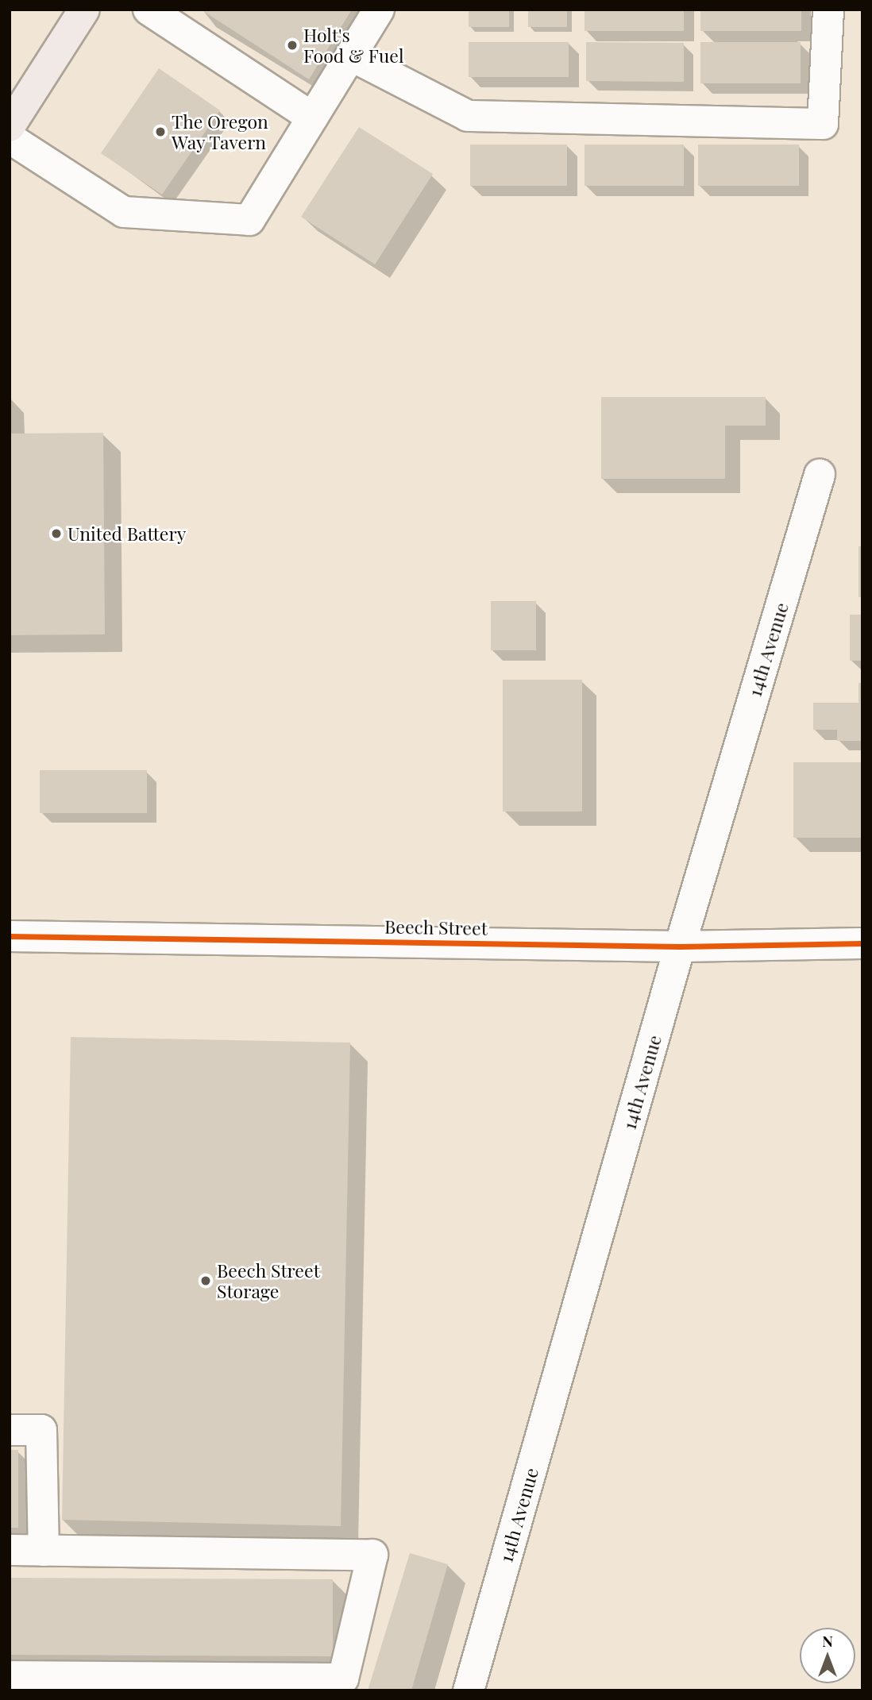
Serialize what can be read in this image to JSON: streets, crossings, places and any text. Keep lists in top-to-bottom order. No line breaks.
{"streets":{"street":["14th Avenue","Beech Street"]},"crossings":[["14th Avenue","Beech Street"]],"places":["Holt's Food & Fuel","The Oregon Way Tavern","United Battery","Beech Street Storage"],"north":"top"}
